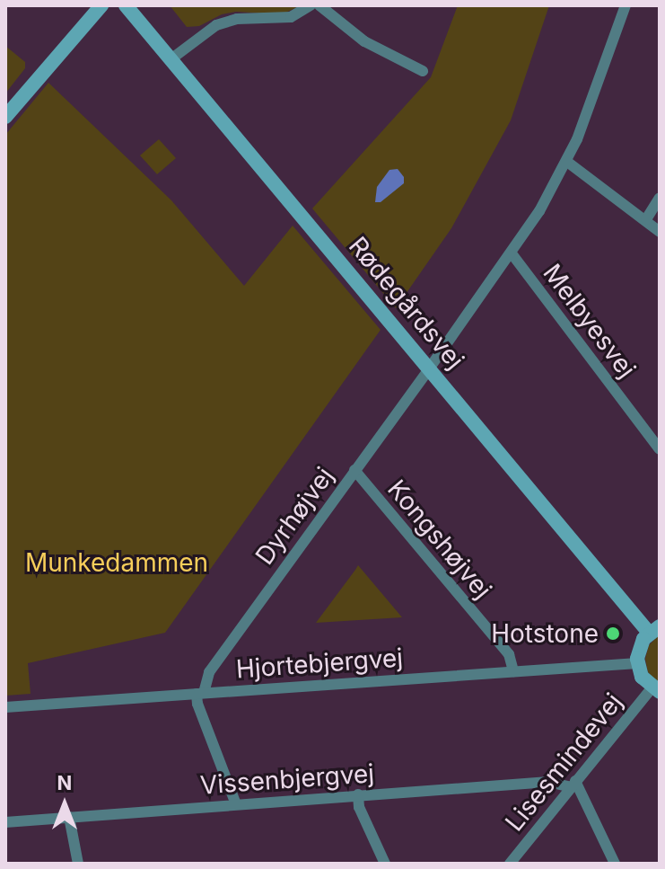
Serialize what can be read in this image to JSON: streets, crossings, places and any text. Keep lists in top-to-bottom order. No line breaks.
{"streets":{"street":["Rødegårdsvej","Melbyesvej","Dyrhøjvej","Kongshøjvej","Hjortebjergvej","Lisesmindevej","Vissenbjergvej"]},"crossings":[["Rødegårdsvej","Dyrhøjvej"],["Melbyesvej","Dyrhøjvej"],["Dyrhøjvej","Kongshøjvej"],["Dyrhøjvej","Hjortebjergvej"],["Kongshøjvej","Hjortebjergvej"],["Lisesmindevej","Vissenbjergvej"]],"parks":["Munkedammen"],"places":["Hotstone"],"north":"top"}
